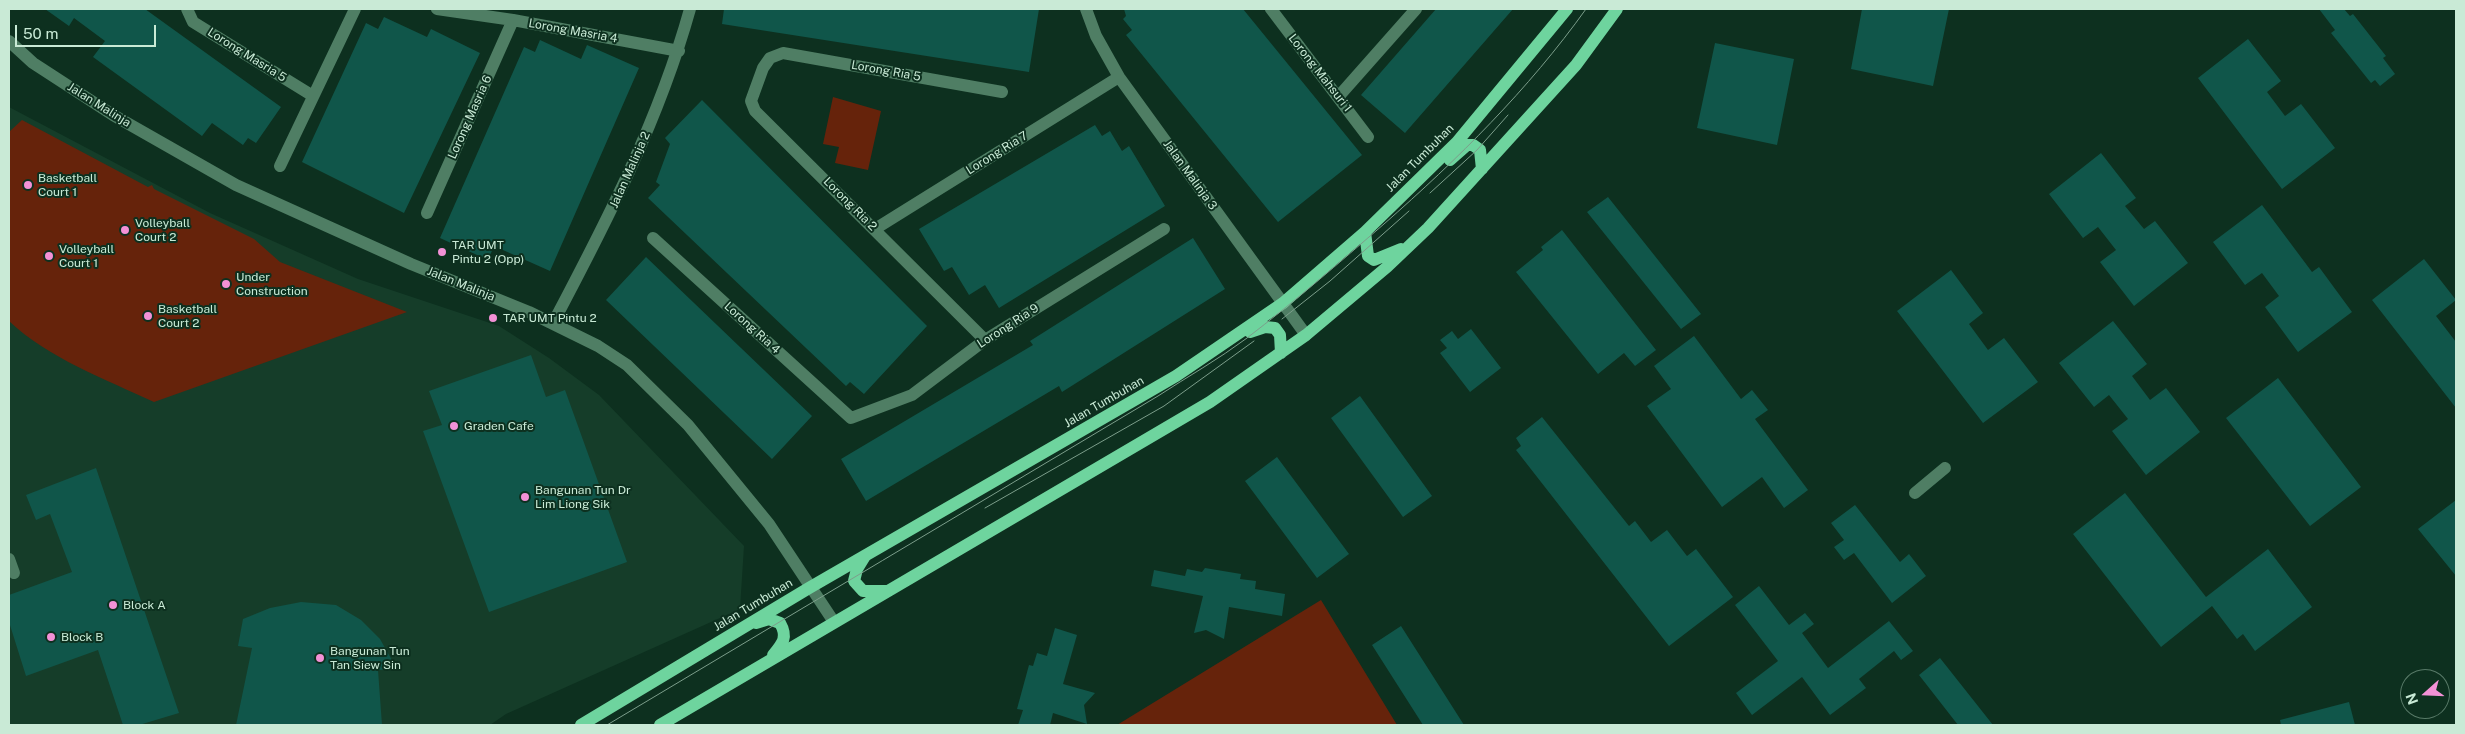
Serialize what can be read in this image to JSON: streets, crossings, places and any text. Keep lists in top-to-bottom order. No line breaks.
{"streets":{"main road":["Jalan Tumbuhan"],"street":["Lorong Masria 4","Lorong Masria 5","Lorong Ria 5","Lorong Mahsuri 1","Jalan Malinja","Lorong Masria 6","Lorong Ria 7","Jalan Malinja 2","Jalan Malinja 3","Lorong Ria 2","Lorong Ria 9","Lorong Ria 4"]},"crossings":[["Lorong Masria 4","Lorong Masria 6"],["Lorong Masria 4","Jalan Malinja 2"],["Lorong Ria 5","Lorong Ria 2"],["Jalan Malinja","Jalan Tumbuhan"],["Jalan Malinja","Jalan Malinja 2"],["Lorong Ria 7","Jalan Malinja 3"],["Lorong Ria 7","Lorong Ria 2"],["Jalan Tumbuhan","Jalan Malinja 3"],["Lorong Ria 2","Lorong Ria 9"],["Lorong Ria 9","Lorong Ria 4"]],"places":["Basketball Court 1","Volleyball Court 2","TAR UMT Pintu 2 (Opp)","Volleyball Court 1","Under Construction","Basketball Court 2","TAR UMT Pintu 2","Graden Cafe","Bangunan Tun Dr Lim Liong Sik","Block A","Block B","Bangunan Tun Tan Siew Sin"],"scale_bar":"50 m","north":"left"}
